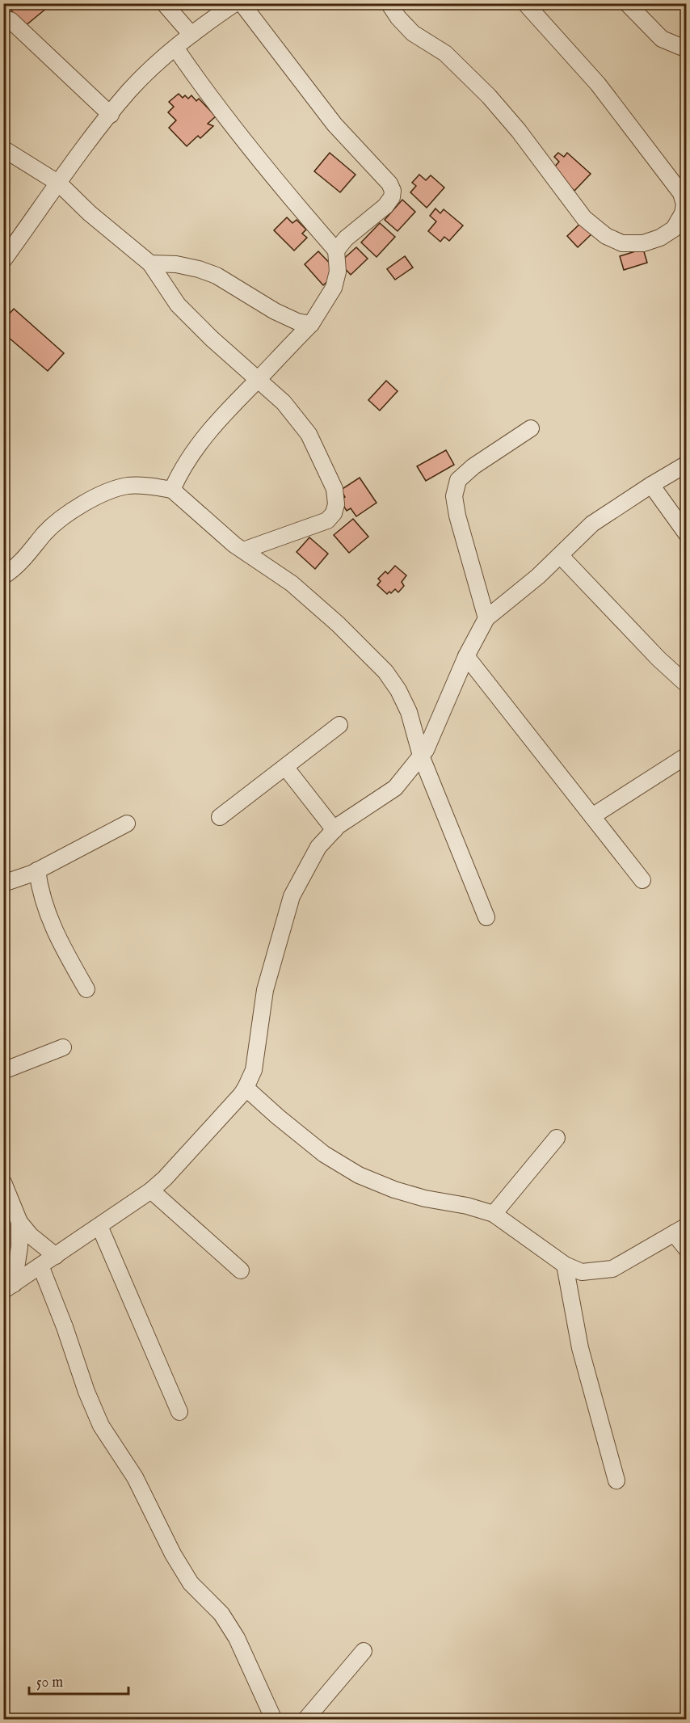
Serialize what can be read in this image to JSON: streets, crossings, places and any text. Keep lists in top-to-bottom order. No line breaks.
{"scale_bar":"50 m"}
